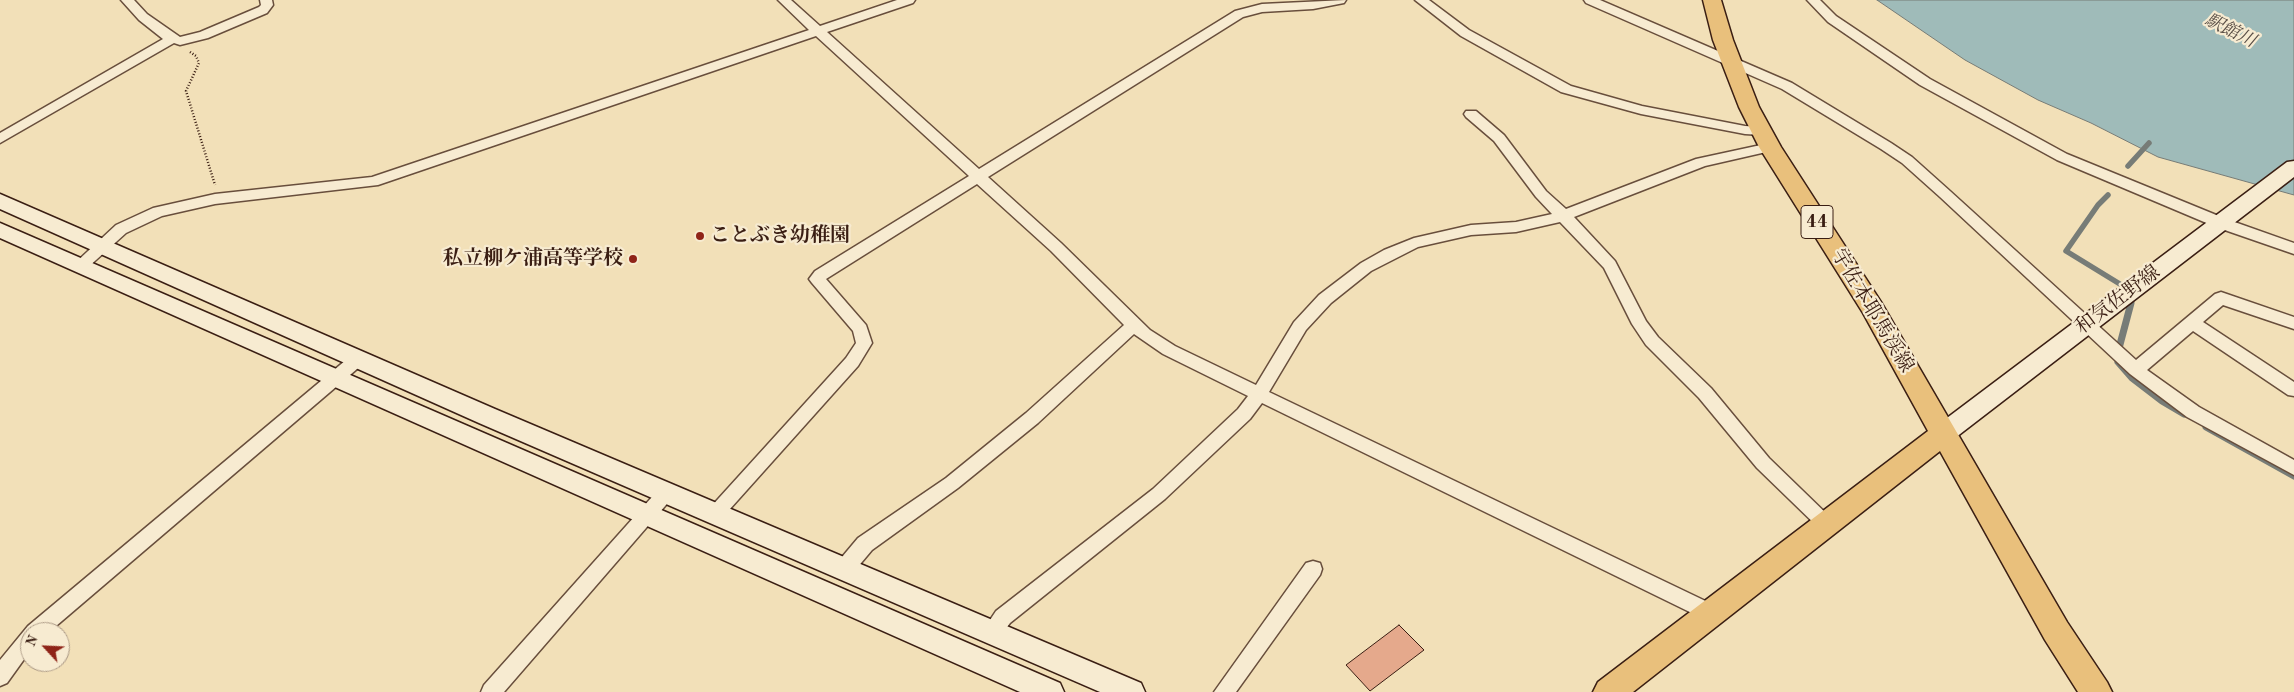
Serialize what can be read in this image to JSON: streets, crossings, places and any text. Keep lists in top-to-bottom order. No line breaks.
{"streets":{"main road":["44","宇佐本耶馬渓線"],"street":["和気佐野線"]},"crossings":[["和気佐野線","宇佐本耶馬渓線"]],"water":["駅館川"],"places":["ことぶき幼稚園","私立柳ケ浦高等学校"],"north":"top left"}
